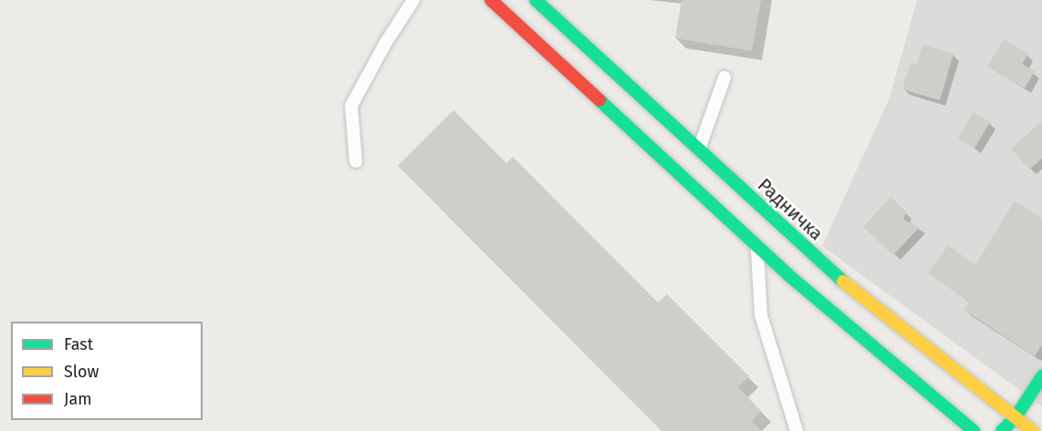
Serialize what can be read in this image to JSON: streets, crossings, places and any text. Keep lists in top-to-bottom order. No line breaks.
{"streets":{"main road":["Радничка"]},"legend":["Fast","Slow","Jam"]}
